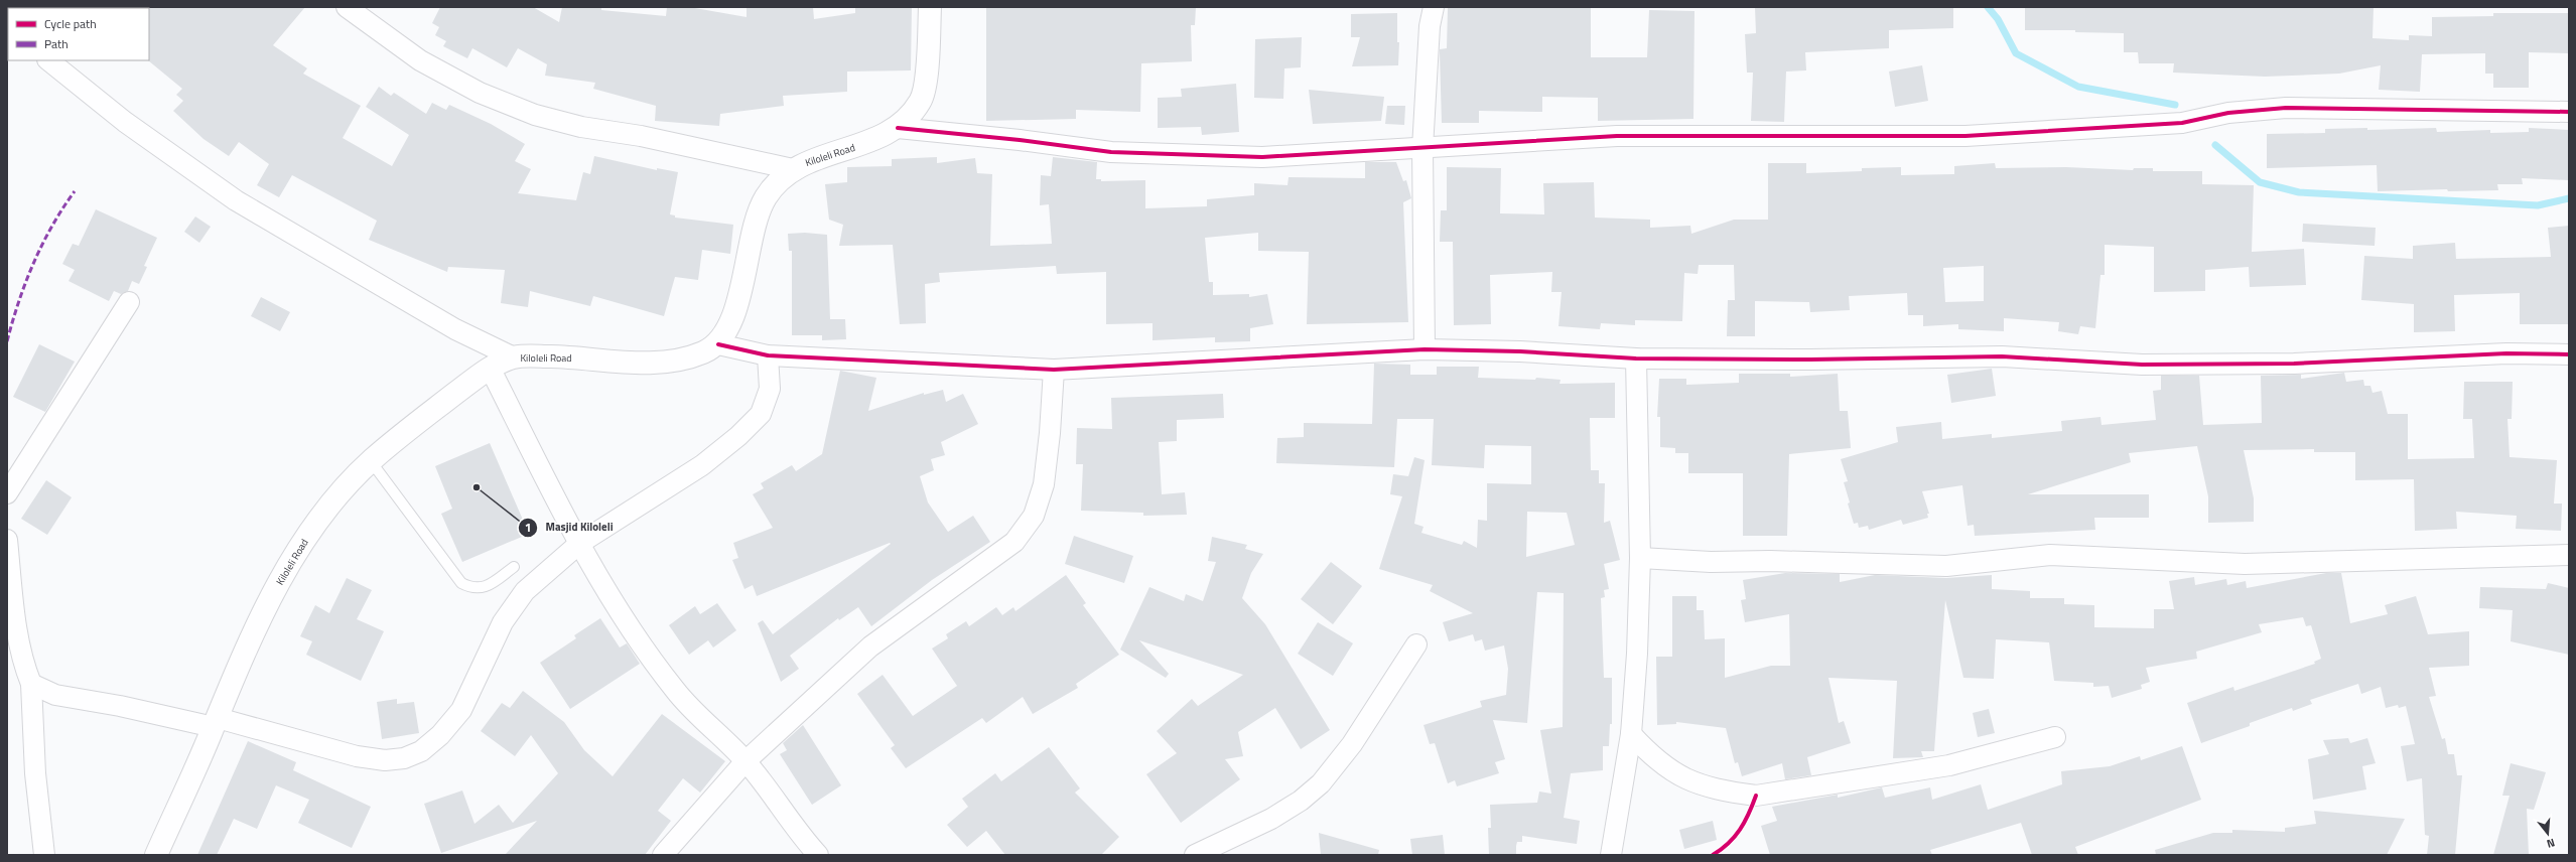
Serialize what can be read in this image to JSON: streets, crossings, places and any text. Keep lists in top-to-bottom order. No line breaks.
{"streets":{"main road":["Kiloleli Road"]},"places":["Masjid Kiloleli"],"legend":["Cycle path","Path"],"north":"bottom"}
